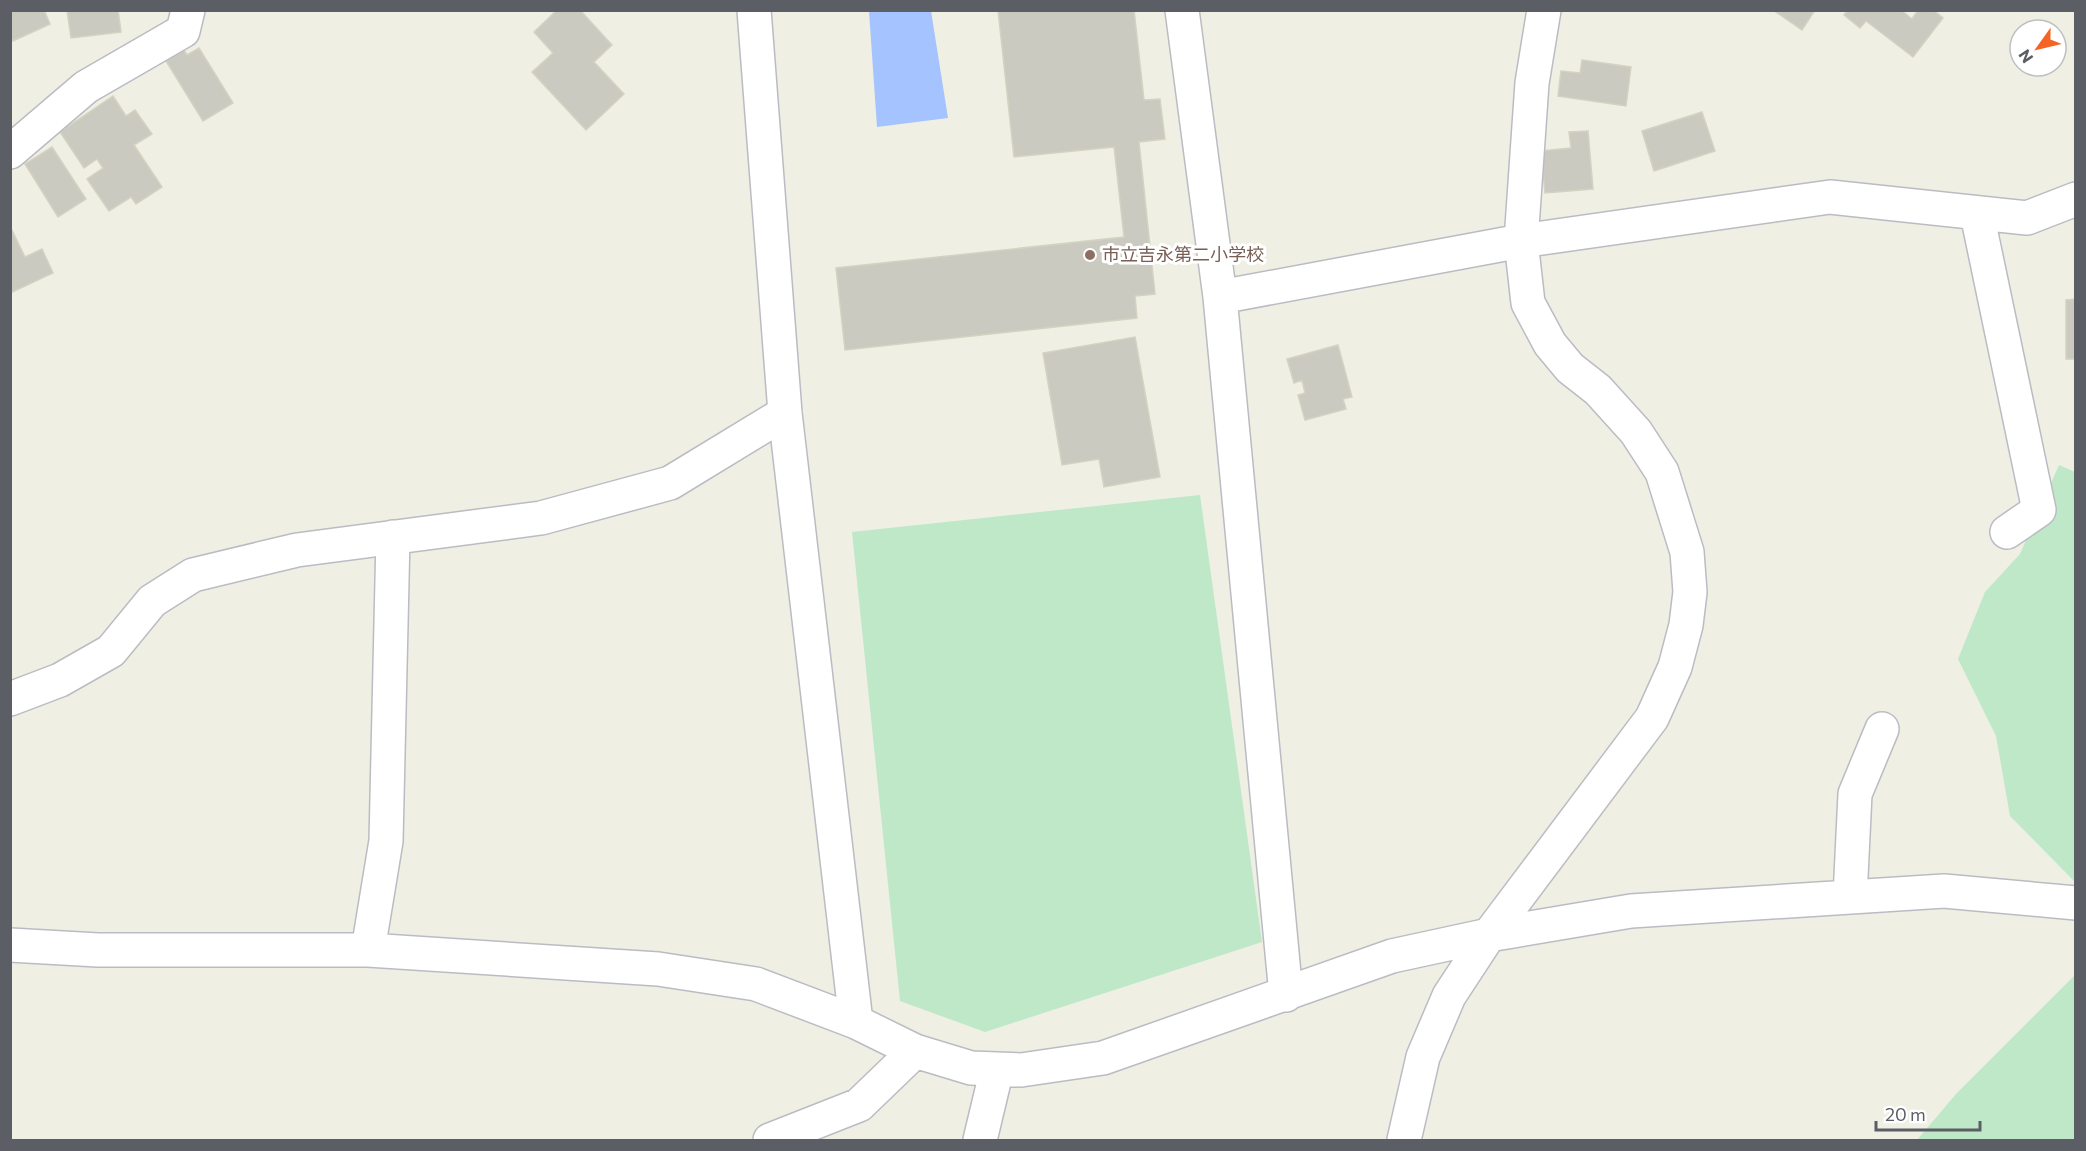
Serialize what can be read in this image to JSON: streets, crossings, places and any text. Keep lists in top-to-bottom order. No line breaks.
{"places":["市立吉永第二小学校"],"scale_bar":"20 m","north":"bottom left"}
